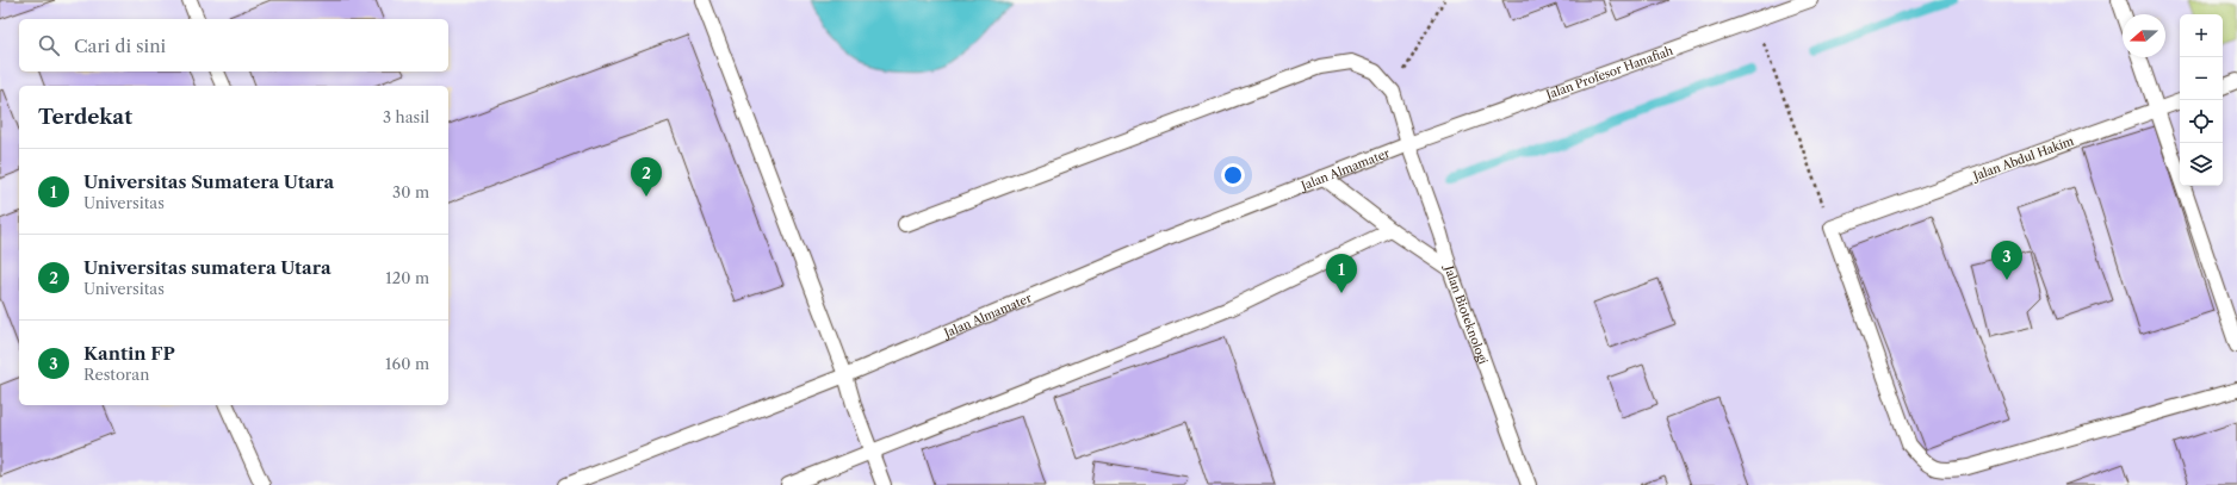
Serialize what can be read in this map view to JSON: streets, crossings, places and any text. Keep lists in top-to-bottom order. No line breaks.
{"streets":{"lane":["Jalan Profesor Hanafiah","Jalan Abdul Hakim","Jalan Almamater","Jalan Bioteknologi"]},"crossings":[["Jalan Profesor Hanafiah","Jalan Almamater"],["Jalan Profesor Hanafiah","Jalan Bioteknologi"],["Jalan Almamater","Jalan Bioteknologi"]],"north":"left","page":{"map_buttons":["+","−"],"search":"Cari di sini","heading":["Terdekat","3 hasil"],"list":[{"mark":"1","name":"Universitas Sumatera Utara","note":"Universitas","value":"30 m"},{"mark":"2","name":"Universitas sumatera Utara","note":"Universitas","value":"120 m"},{"mark":"3","name":"Kantin FP","note":"Restoran","value":"160 m"}],"pins":["2","3","1"]}}
